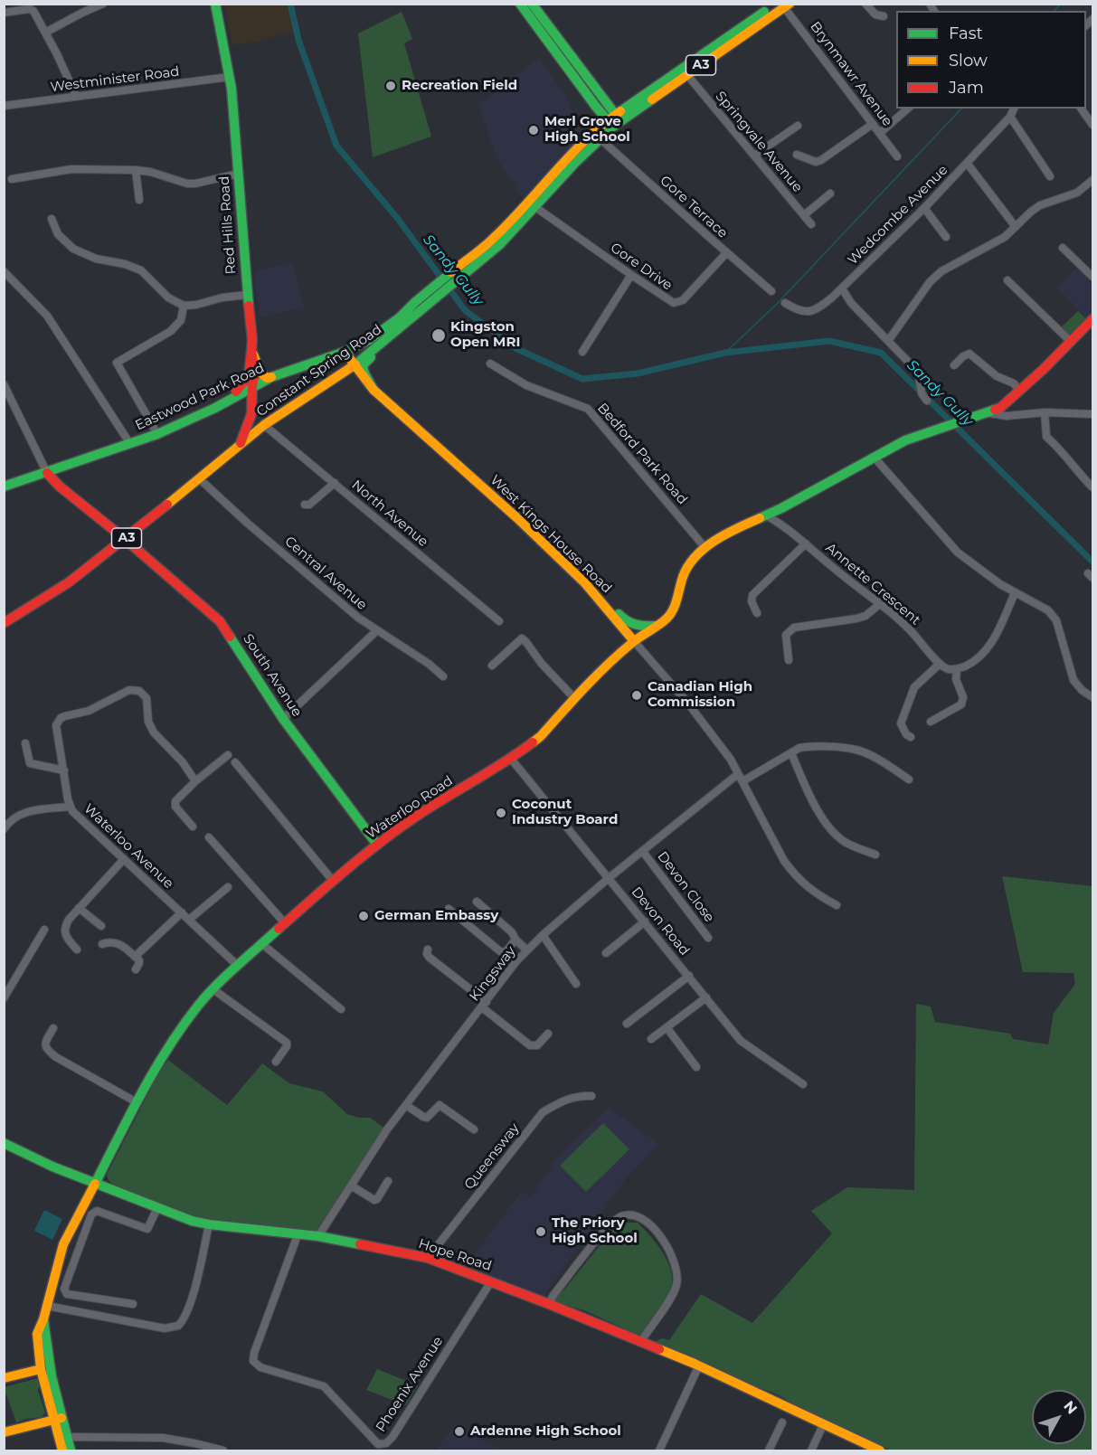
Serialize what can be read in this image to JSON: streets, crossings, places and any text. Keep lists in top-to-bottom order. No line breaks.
{"streets":{"main road":["A3","Red Hills Road","Constant Spring Road","Eastwood Park Road","West Kings House Road","South Avenue","Waterloo Road","Hope Road"],"street":["Brynmawr Avenue","Westminister Road","Springvale Avenue","Gore Terrace","Wedcombe Avenue","Gore Drive","Bedford Park Road","North Avenue","Central Avenue","Annette Crescent","Waterloo Avenue","Devon Close","Devon Road","Kingsway","Queensway","Phoenix Avenue"]},"crossings":[["Brynmawr Avenue","Constant Spring Road"],["Westminister Road","Red Hills Road"],["Springvale Avenue","Constant Spring Road"],["Gore Terrace","Gore Drive"],["Gore Terrace","Constant Spring Road"],["Red Hills Road","Constant Spring Road"],["Red Hills Road","Eastwood Park Road"],["Gore Drive","Constant Spring Road"],["Constant Spring Road","Eastwood Park Road"],["Constant Spring Road","North Avenue"],["Constant Spring Road","West Kings House Road"],["Constant Spring Road","Central Avenue"],["Constant Spring Road","South Avenue"],["Eastwood Park Road","West Kings House Road"],["Eastwood Park Road","South Avenue"],["Bedford Park Road","Waterloo Road"],["West Kings House Road","Waterloo Road"],["West Kings House Road","Kingsway"],["Annette Crescent","Waterloo Road"],["South Avenue","Waterloo Road"],["Waterloo Road","Waterloo Avenue"],["Waterloo Road","Devon Road"],["Waterloo Road","Hope Road"],["Devon Close","Kingsway"],["Devon Road","Kingsway"],["Kingsway","Hope Road"],["Queensway","Hope Road"],["Hope Road","Phoenix Avenue"]],"water":["Sandy Gully"],"places":["Recreation Field","Merl Grove High School","Kingston Open MRI","Canadian High Commission","Coconut Industry Board","German Embassy","The Priory High School","Ardenne High School"],"legend":["Fast","Slow","Jam"],"north":"top right"}
